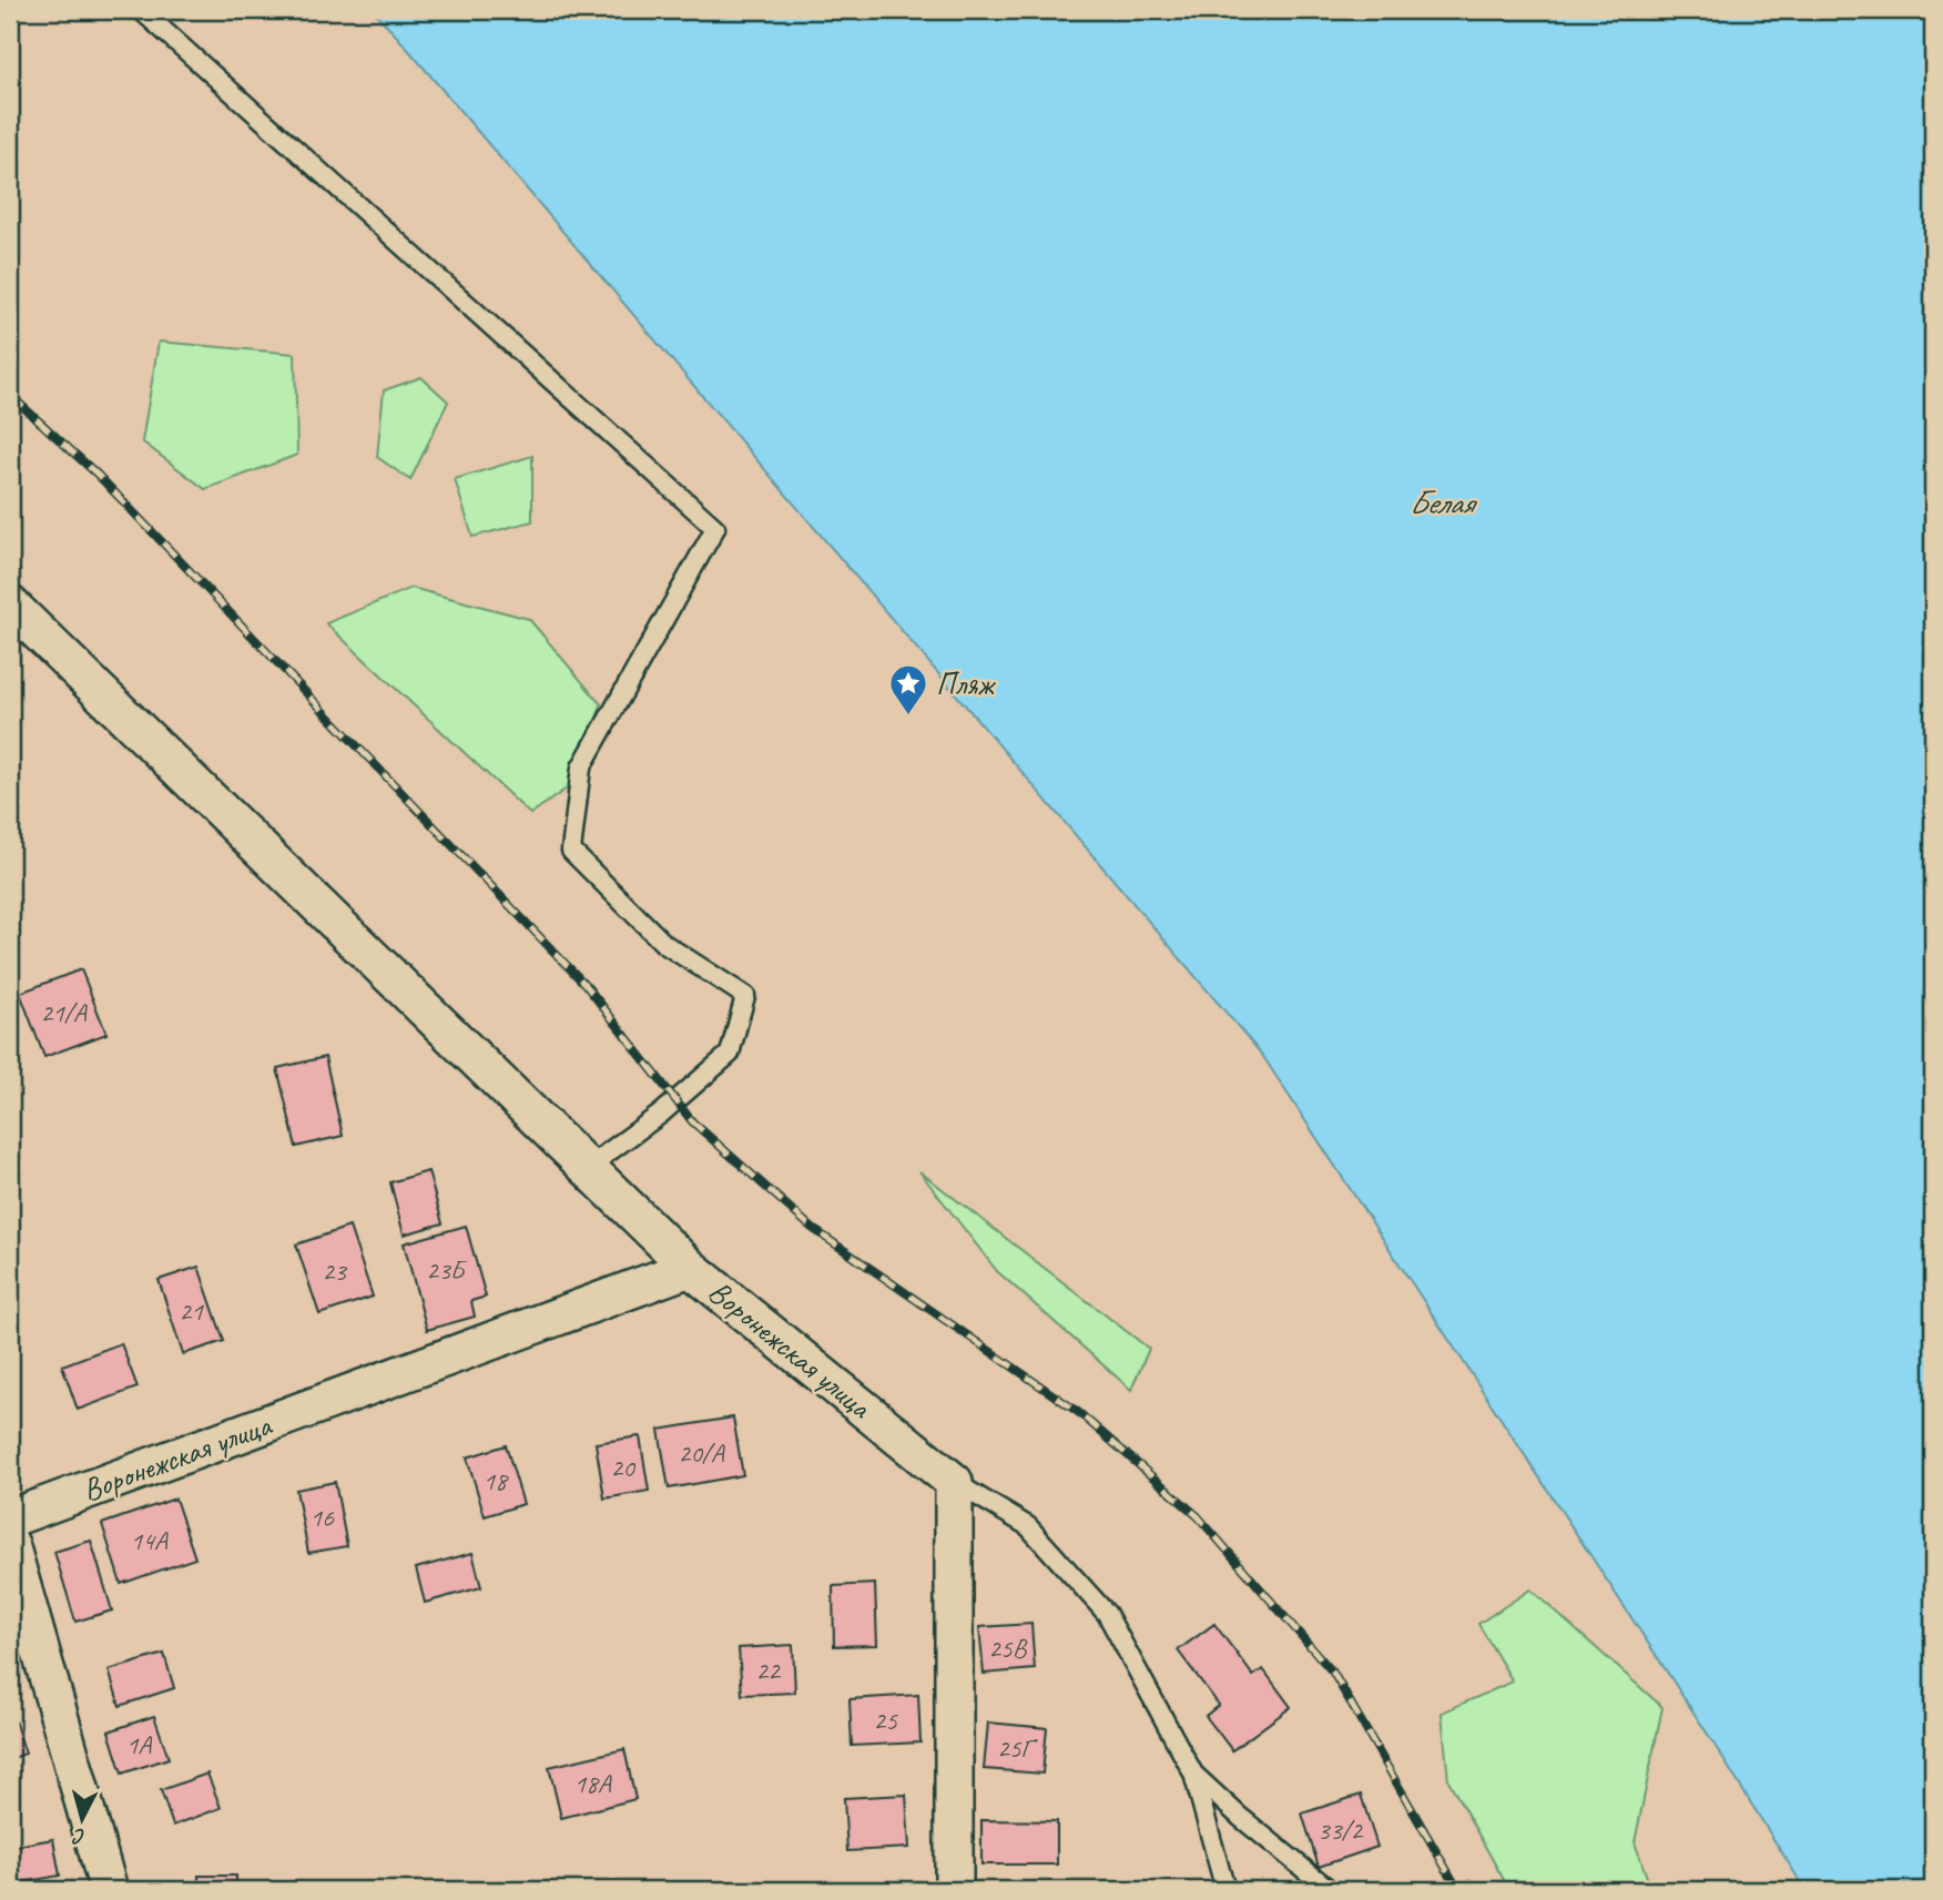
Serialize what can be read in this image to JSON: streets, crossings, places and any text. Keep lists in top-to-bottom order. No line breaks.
{"streets":{"street":["Воронежская улица"]},"water":["Белая"],"places":{"place":["Пляж"]},"house_numbers":["21/А","23Б","23","21","20/А","20","18","16","14А","25В","22","25","1А","25Г","18А","33/2"],"north":"bottom"}
